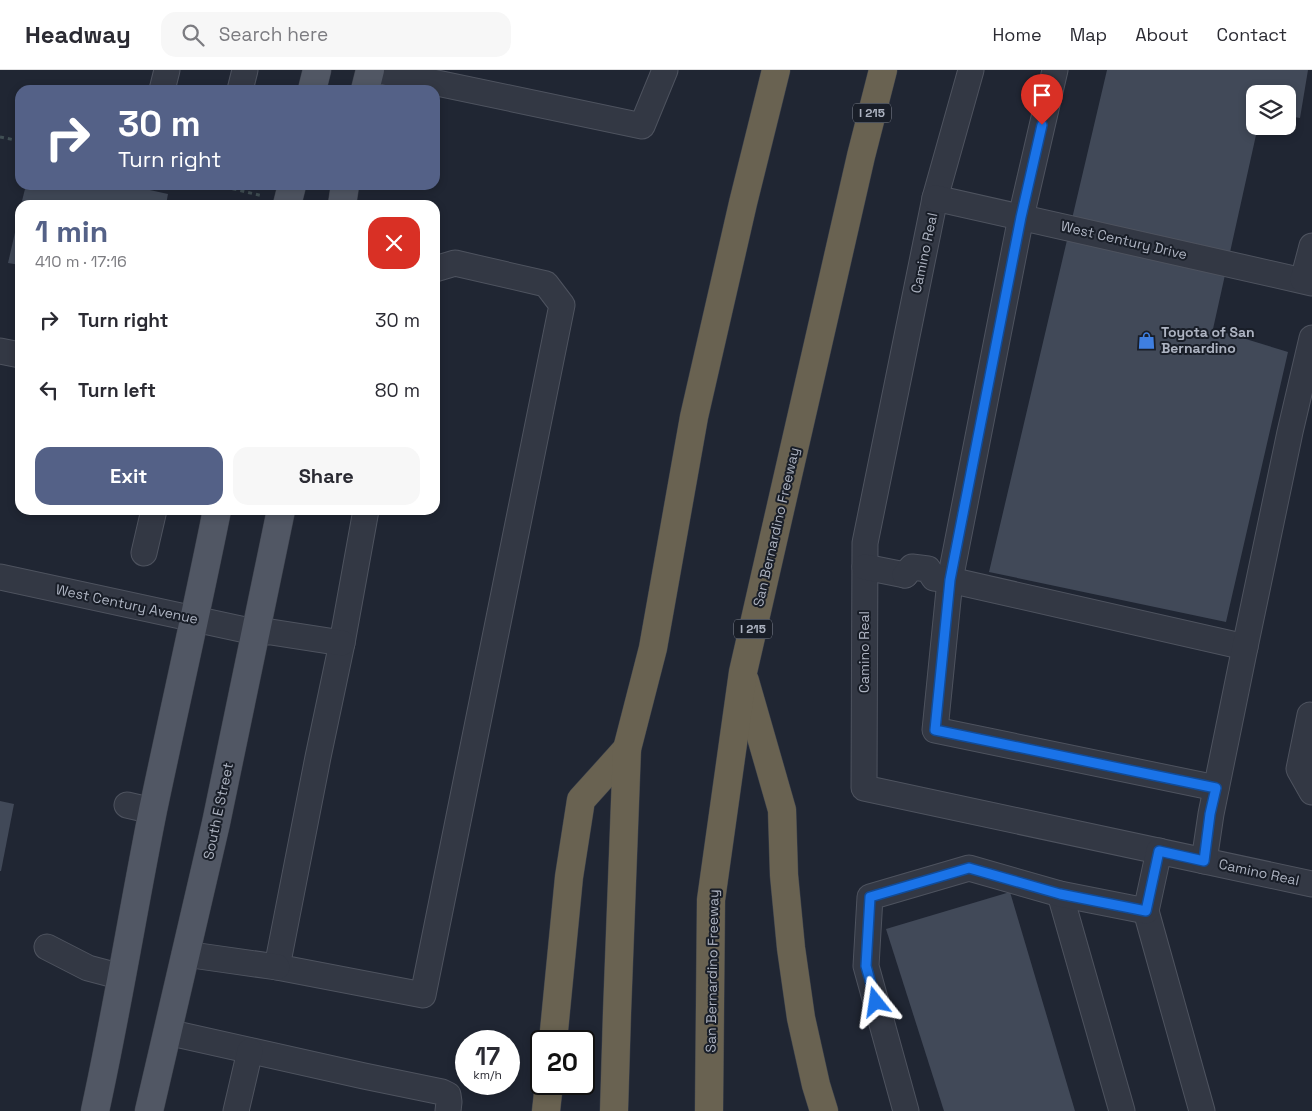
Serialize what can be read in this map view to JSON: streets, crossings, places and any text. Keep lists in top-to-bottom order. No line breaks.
{"streets":{"highway":["I 215","San Bernardino Freeway"],"main road":["South E Street"],"street":["West Century Drive","Camino Real","West Century Avenue"]},"crossings":[["West Century Drive","Camino Real"],["West Century Avenue","South E Street"]],"places":{"shop":["Toyota of San Bernardino"]},"page":{"header":"Headway","search":"Search here","nav":["Home","Map","About","Contact"],"turn":["30 m","Turn right"],"heading":["1 min","410 m · 17:16"],"list":[{"name":"Turn right","value":"30 m"},{"name":"Turn left","value":"80 m"}],"buttons":["Exit","Share"],"speed":"17 km/h","limit":"20"}}
